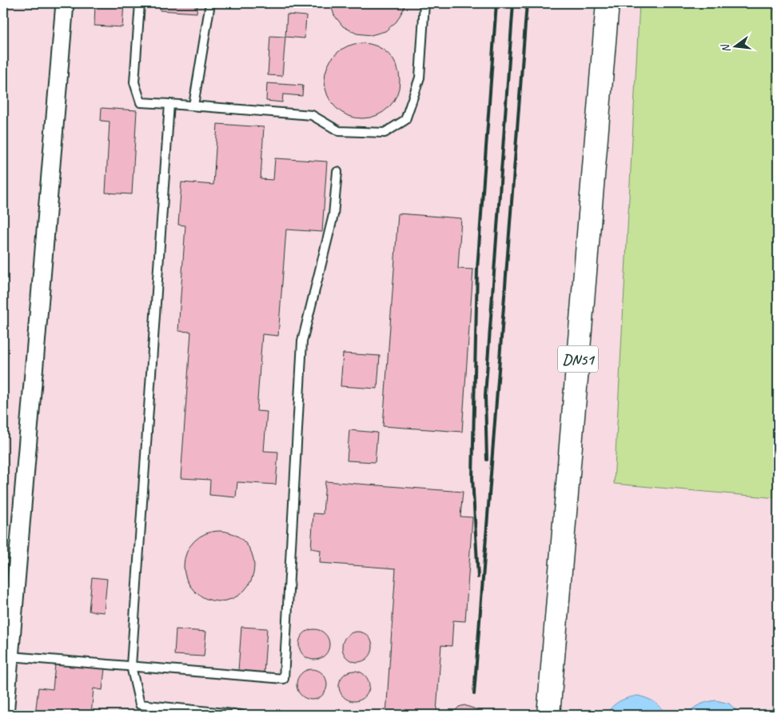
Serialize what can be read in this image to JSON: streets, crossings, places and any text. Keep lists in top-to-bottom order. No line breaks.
{"streets":{"main road":["DN51"]},"north":"left"}
